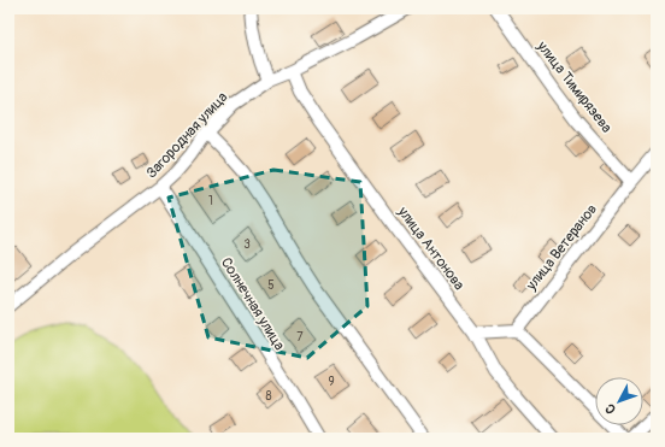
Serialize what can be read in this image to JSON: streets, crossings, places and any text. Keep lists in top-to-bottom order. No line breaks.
{"streets":{"street":["улица Тимирязева","Загородная улица","улица Ветеранов","улица Антонова","Солнечная улица"]},"crossings":[["улица Тимирязева","улица Ветеранов"],["Загородная улица","улица Антонова"],["Загородная улица","Солнечная улица"]],"house_numbers":["1","3","5","7","9","8"],"north":"bottom left"}
